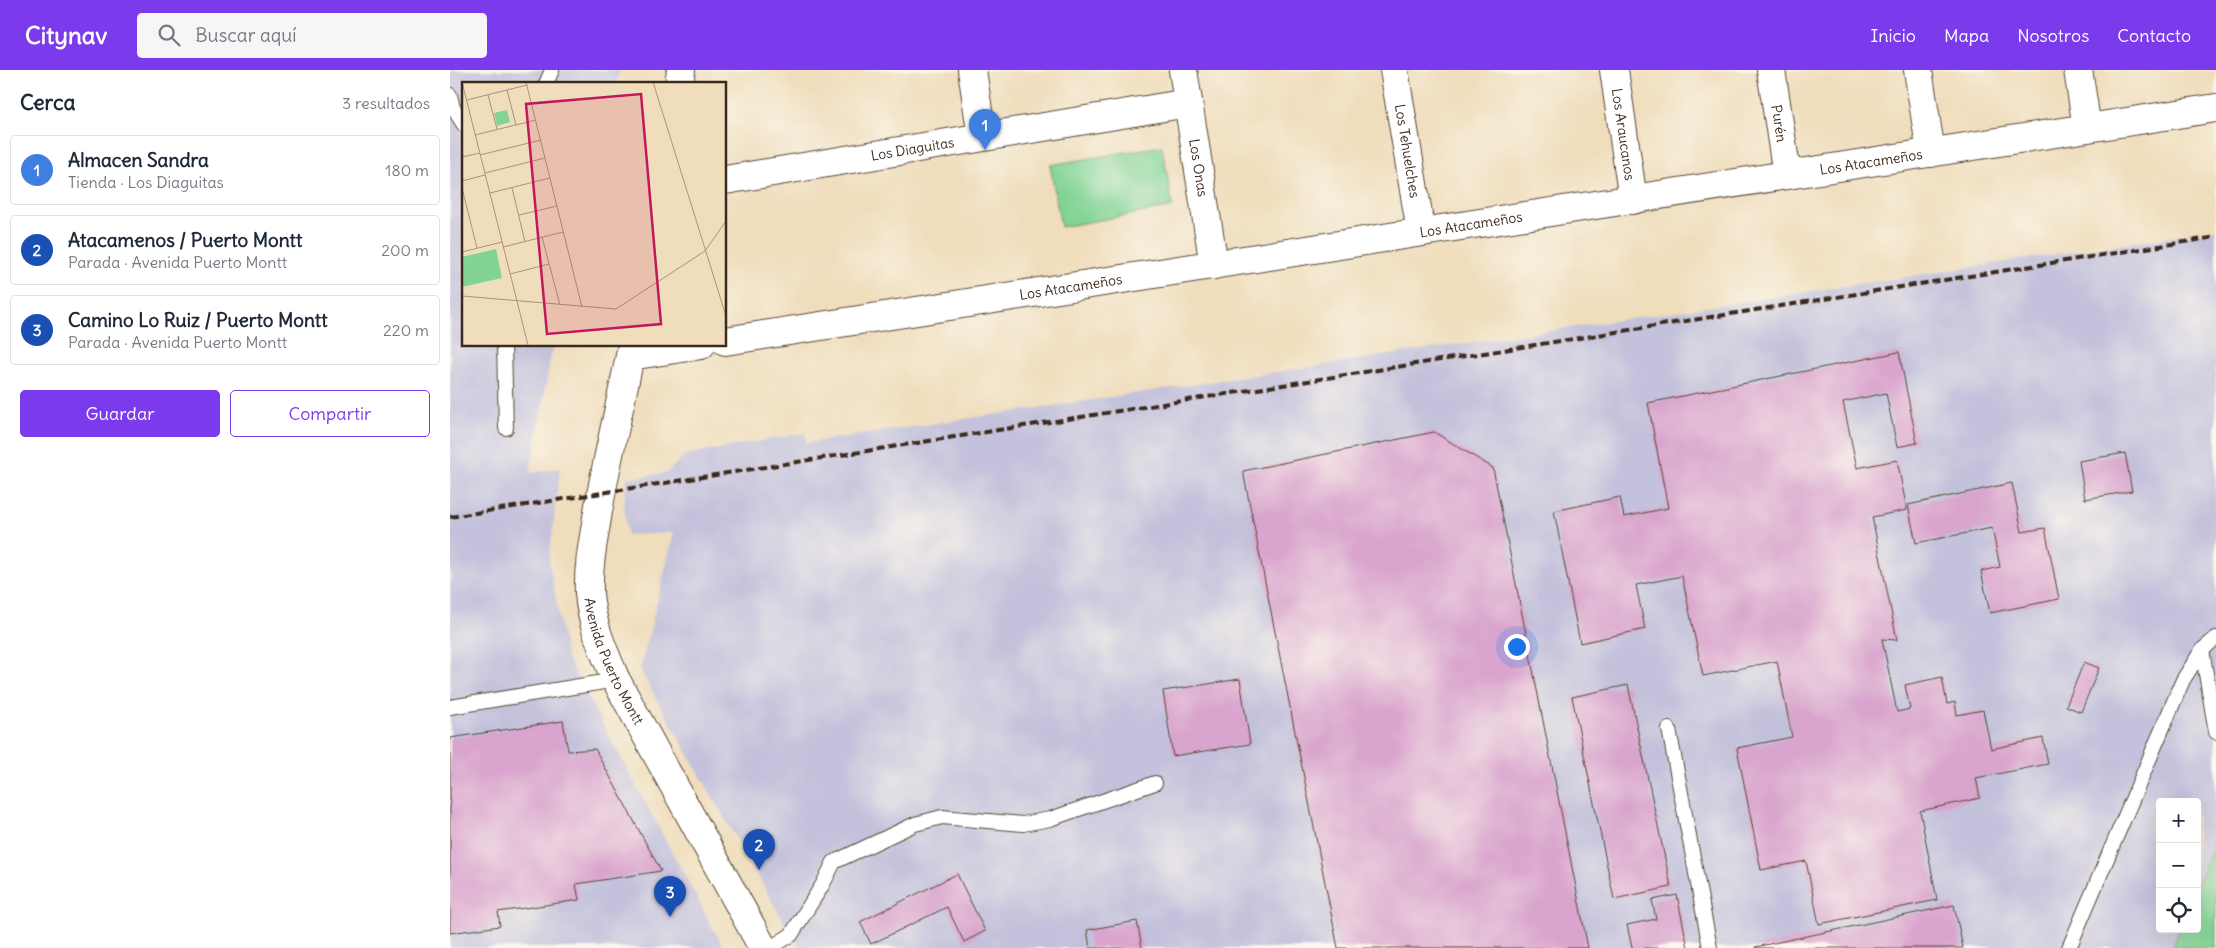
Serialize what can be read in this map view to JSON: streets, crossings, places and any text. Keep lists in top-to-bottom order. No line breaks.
{"streets":{"street":["Purén","Los Araucanos","Los Diaguitas","Los Tehuelches","Los Atacameños","Los Onas","Avenida Puerto Montt"]},"crossings":[["Purén","Los Atacameños"],["Los Araucanos","Los Atacameños"],["Los Diaguitas","Los Onas"],["Los Tehuelches","Los Atacameños"],["Los Atacameños","Los Onas"]],"page":{"header":"Citynav","search":"Buscar aquí","nav":["Inicio","Mapa","Nosotros","Contacto"],"heading":["Cerca","3 resultados"],"pins":["1","2","3"],"list":[{"mark":"1","name":"Almacen Sandra","note":"Tienda · Los Diaguitas","value":"180 m"},{"mark":"2","name":"Atacamenos / Puerto Montt","note":"Parada · Avenida Puerto Montt","value":"200 m"},{"mark":"3","name":"Camino Lo Ruiz / Puerto Montt","note":"Parada · Avenida Puerto Montt","value":"220 m"}],"buttons":["Guardar","Compartir"],"map_buttons":["+","−"]}}
